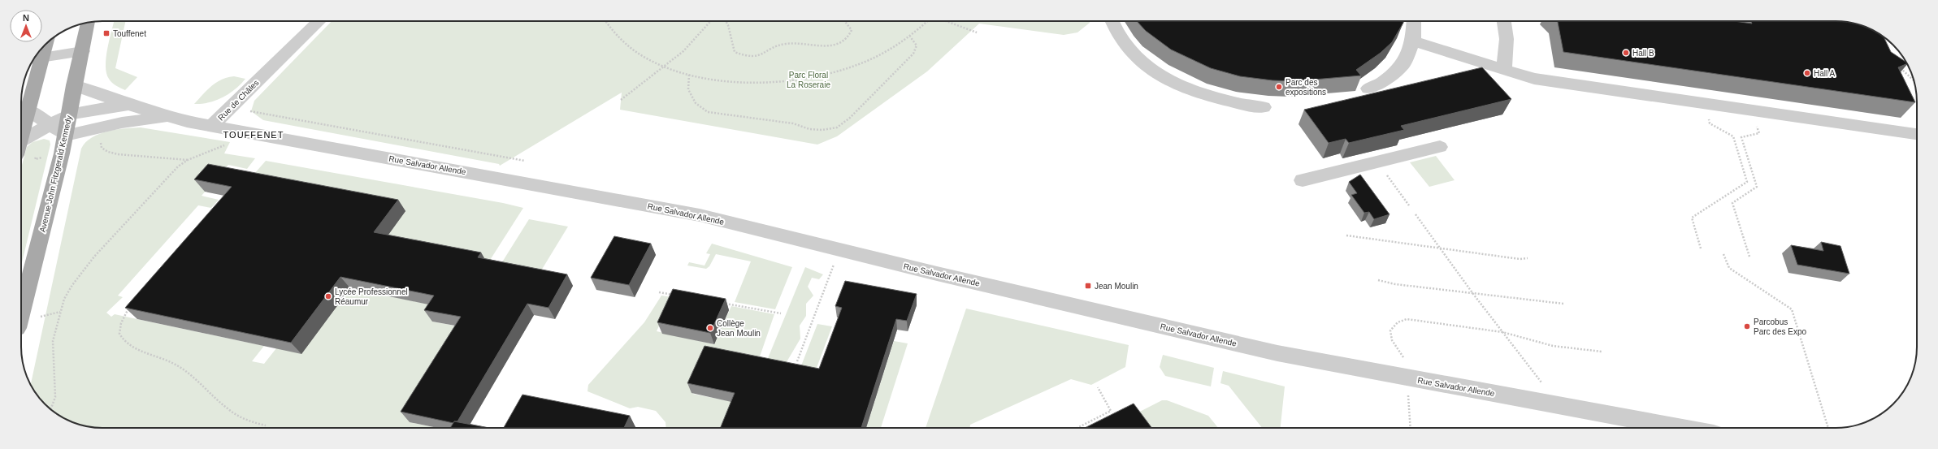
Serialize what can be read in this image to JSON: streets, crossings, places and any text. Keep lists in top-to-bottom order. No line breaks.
{"streets":{"main road":["Avenue John Fitzgerald Kennedy"],"street":["Rue de Châles","Rue Salvador Allende"]},"crossings":[["Rue de Châles","Rue Salvador Allende"],["Rue Salvador Allende","Avenue John Fitzgerald Kennedy"]],"districts":["TOUFFENET"],"parks":["Parc Floral La Roseraie"],"places":{"transit":["Touffenet","Jean Moulin"],"other":["Hall B","Hall A","Parc des expositions","Lycée Professionnel Réaumur","Parcobus Parc des Expo","Collège Jean Moulin"]},"north":"top"}
